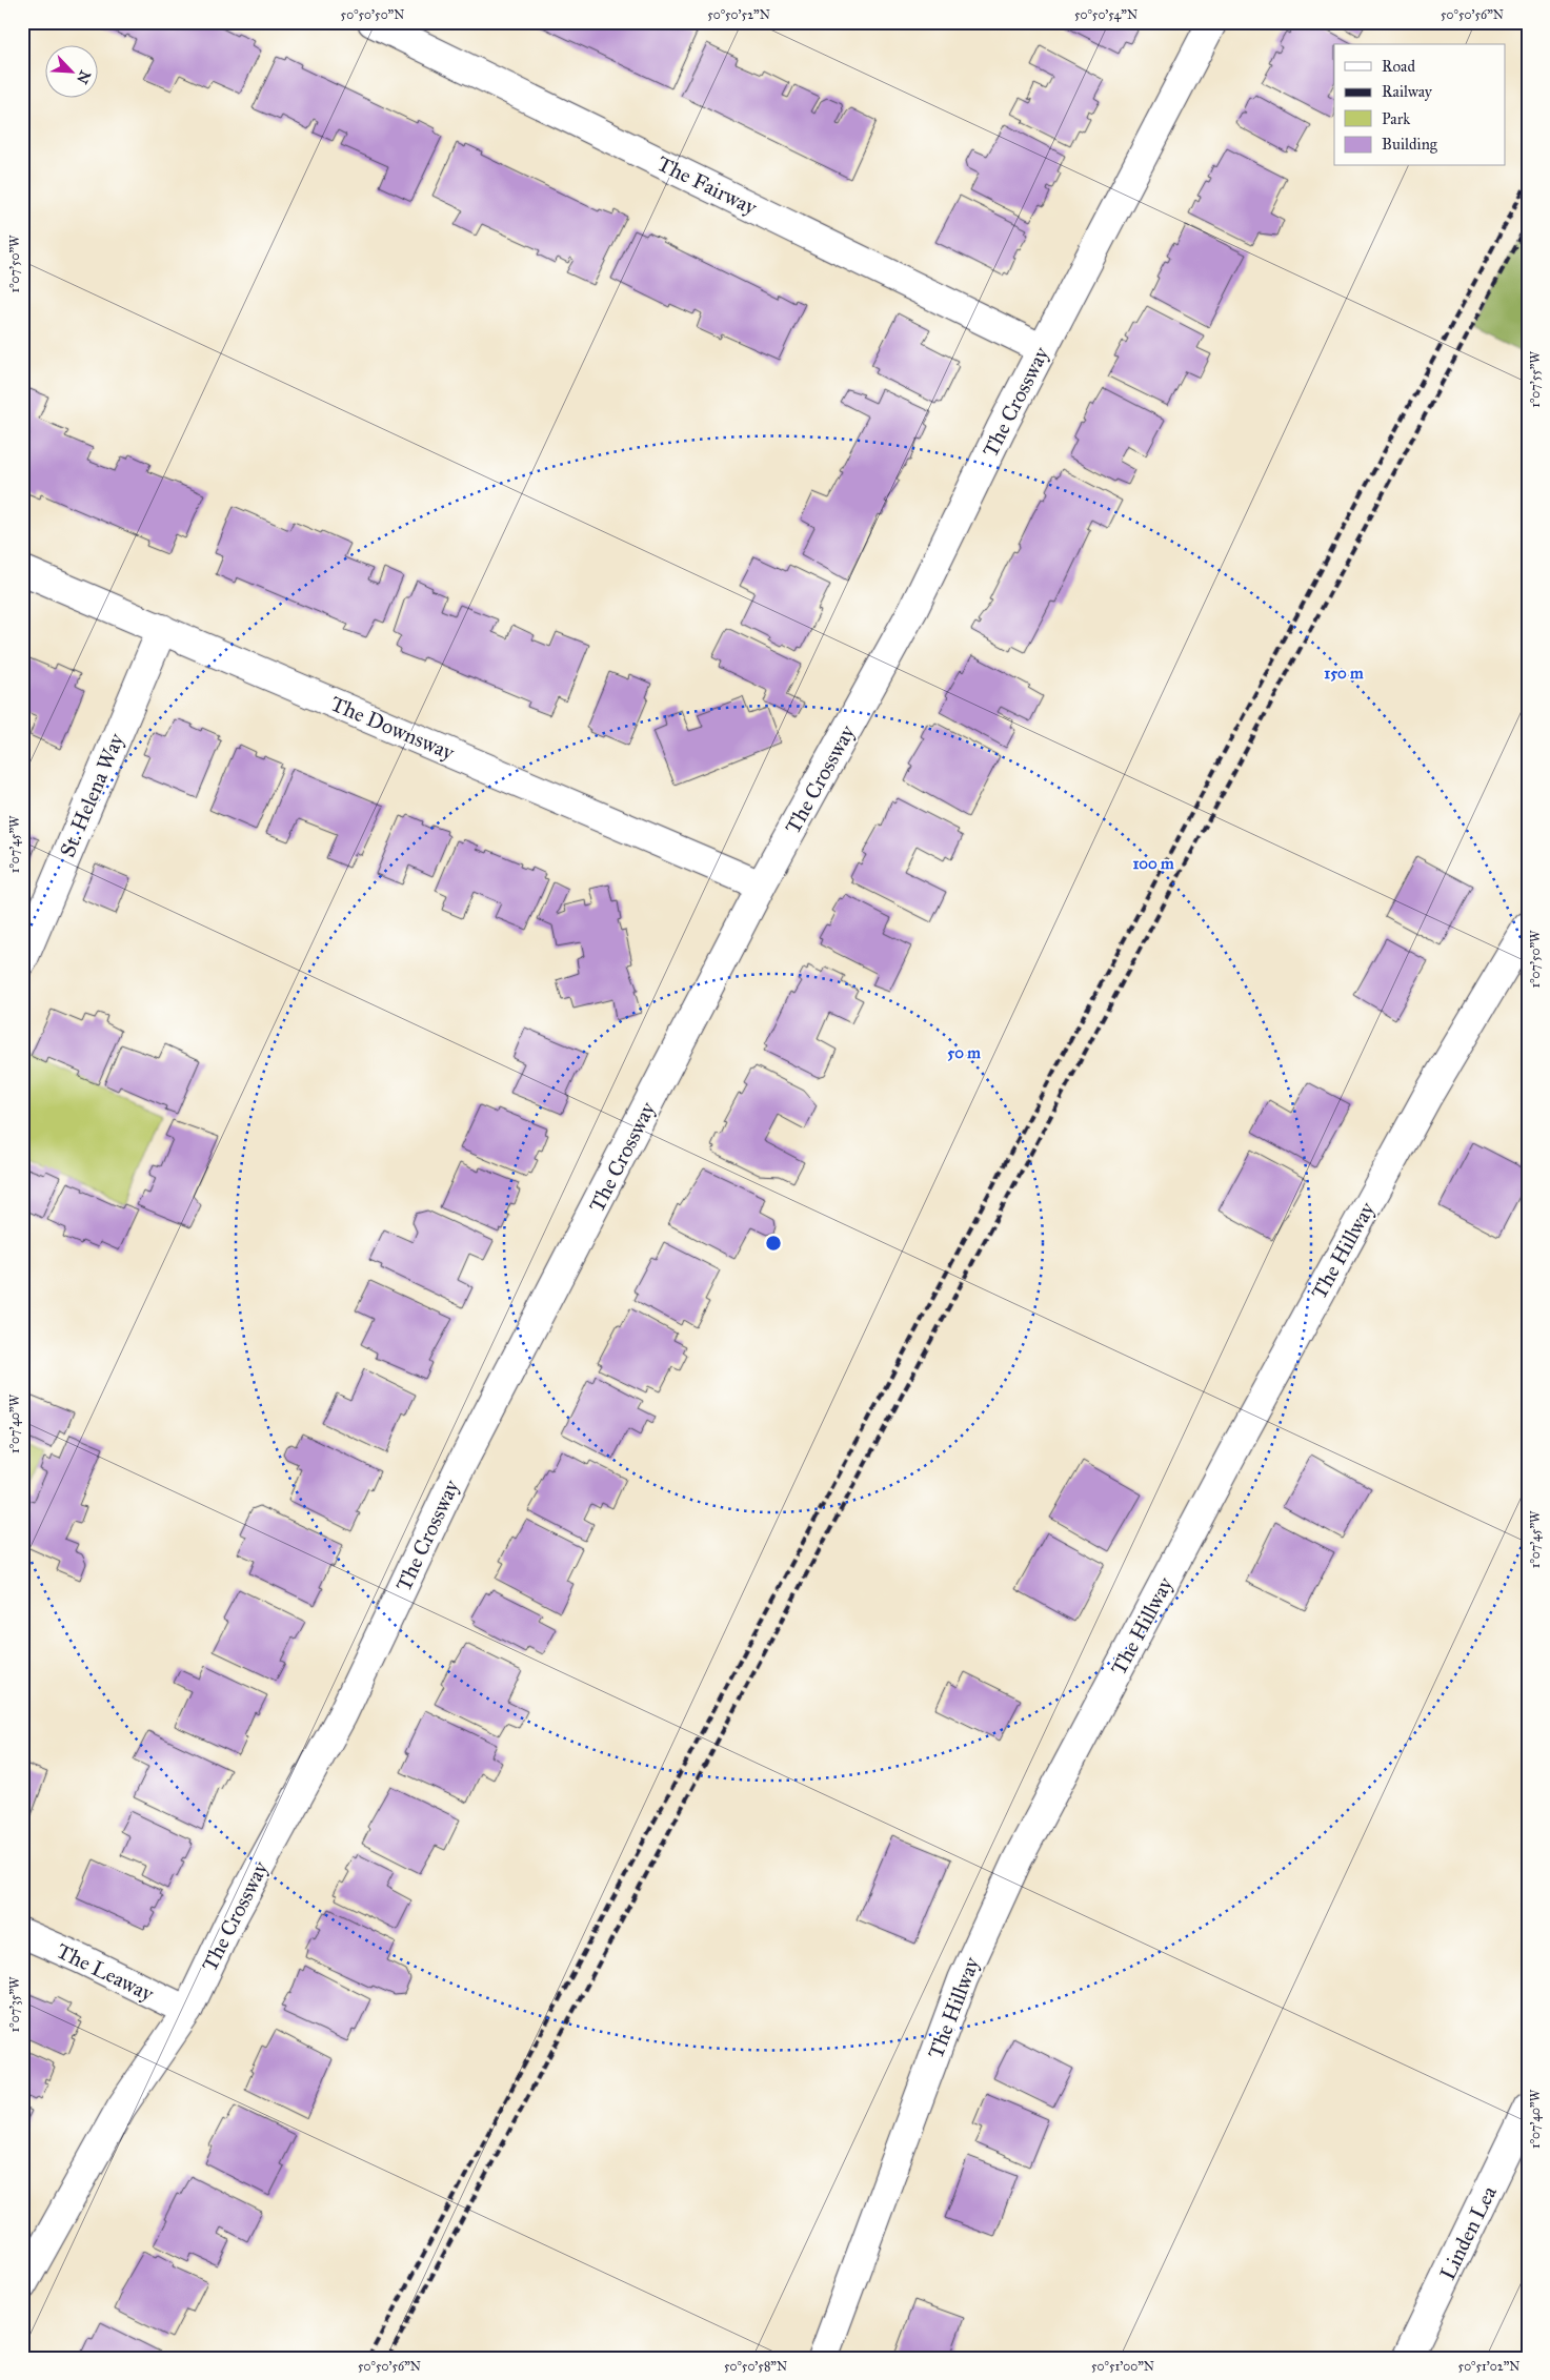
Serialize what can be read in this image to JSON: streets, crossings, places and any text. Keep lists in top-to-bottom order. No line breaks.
{"streets":{"street":["The Fairway","The Crossway","The Downsway","St. Helena Way","The Hillway","The Leaway","Linden Lea"]},"crossings":[["The Fairway","The Crossway"],["The Crossway","The Downsway"],["The Crossway","The Leaway"],["The Downsway","St. Helena Way"]],"legend":["Road","Railway","Park","Building"],"north":"bottom right","coordinates":["50°50'50\"N","50°50'52\"N","50°50'54\"N","50°50'56\"N","1°07'50\"W","1°07'55\"W","1°07'45\"W","1°07'40\"W","1°07'35\"W","50°50'58\"N","50°51'00\"N","50°51'02\"N"],"rings":["150 m","100 m","50 m"]}
